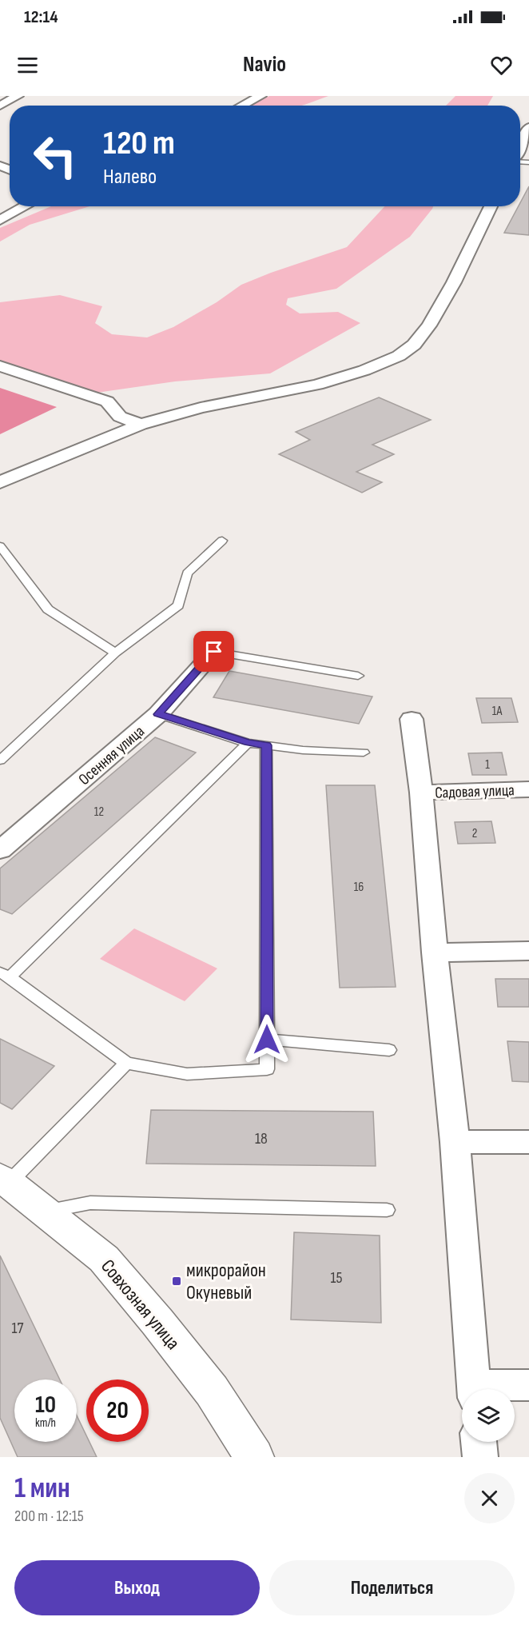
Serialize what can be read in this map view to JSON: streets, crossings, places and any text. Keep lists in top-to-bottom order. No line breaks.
{"streets":{"main road":["Совхозная улица"],"street":["Осенняя улица","Садовая улица"]},"places":{"transit":["микрорайон Окуневый"]},"house_numbers":["1А","1","12","2","16","18","15","17"],"page":{"status":"12:14","header":"Navio","turn":["120 m","Налево"],"speed":"10 km/h","limit":"20","heading":["1 мин","200 m · 12:15"],"buttons":["Выход","Поделиться"]}}
